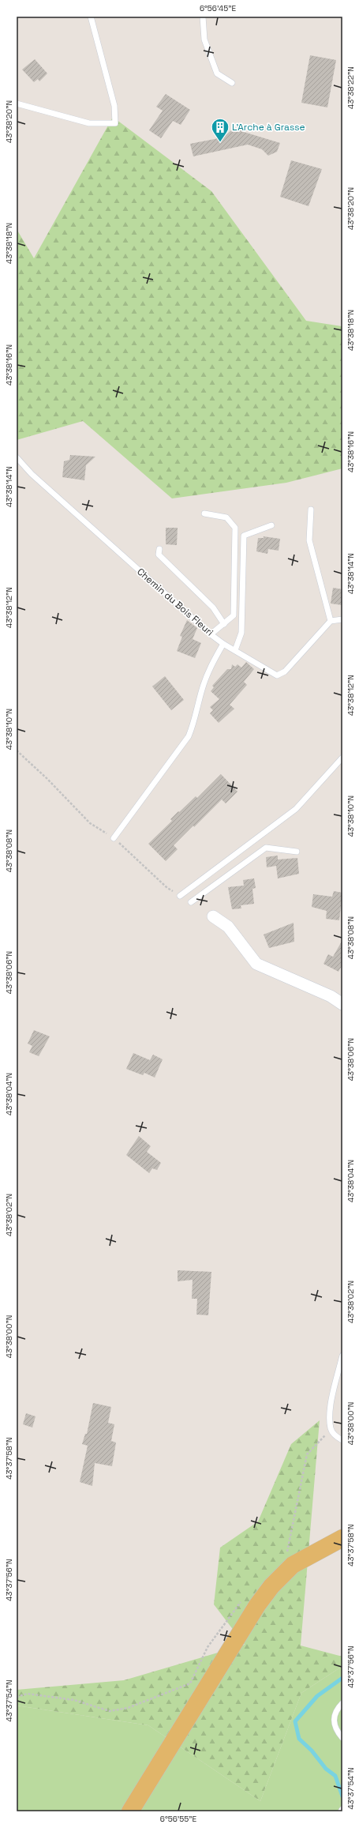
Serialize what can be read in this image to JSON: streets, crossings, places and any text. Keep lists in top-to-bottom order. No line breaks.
{"streets":{"lane":["Chemin du Bois Fleuri"]},"places":{"building":["L’Arche à Grasse"]},"coordinates":["6°56'45\"E","43°38'22\"N","43°38'20\"N","43°38'18\"N","43°38'16\"N","43°38'14\"N","43°38'12\"N","43°38'10\"N","43°38'08\"N","43°38'06\"N","43°38'04\"N","43°38'02\"N","43°38'00\"N","43°37'58\"N","43°37'56\"N","43°37'54\"N","6°56'55\"E"]}
